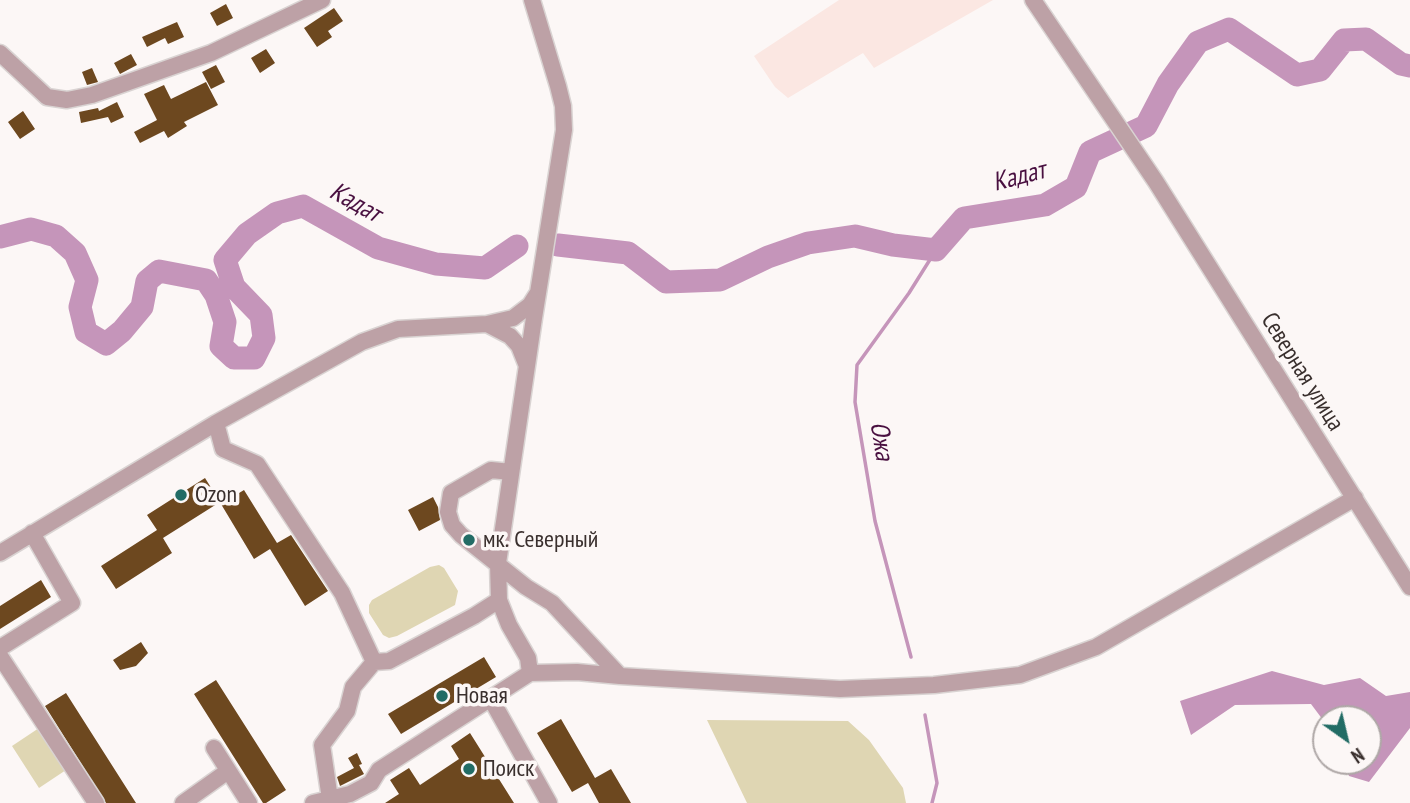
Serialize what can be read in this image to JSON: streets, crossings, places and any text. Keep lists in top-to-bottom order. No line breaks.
{"streets":{"street":["Северная улица"]},"water":["Кадат","Ожа"],"places":["Ozon","мк. Северный","Новая","Поиск"],"north":"bottom right"}
